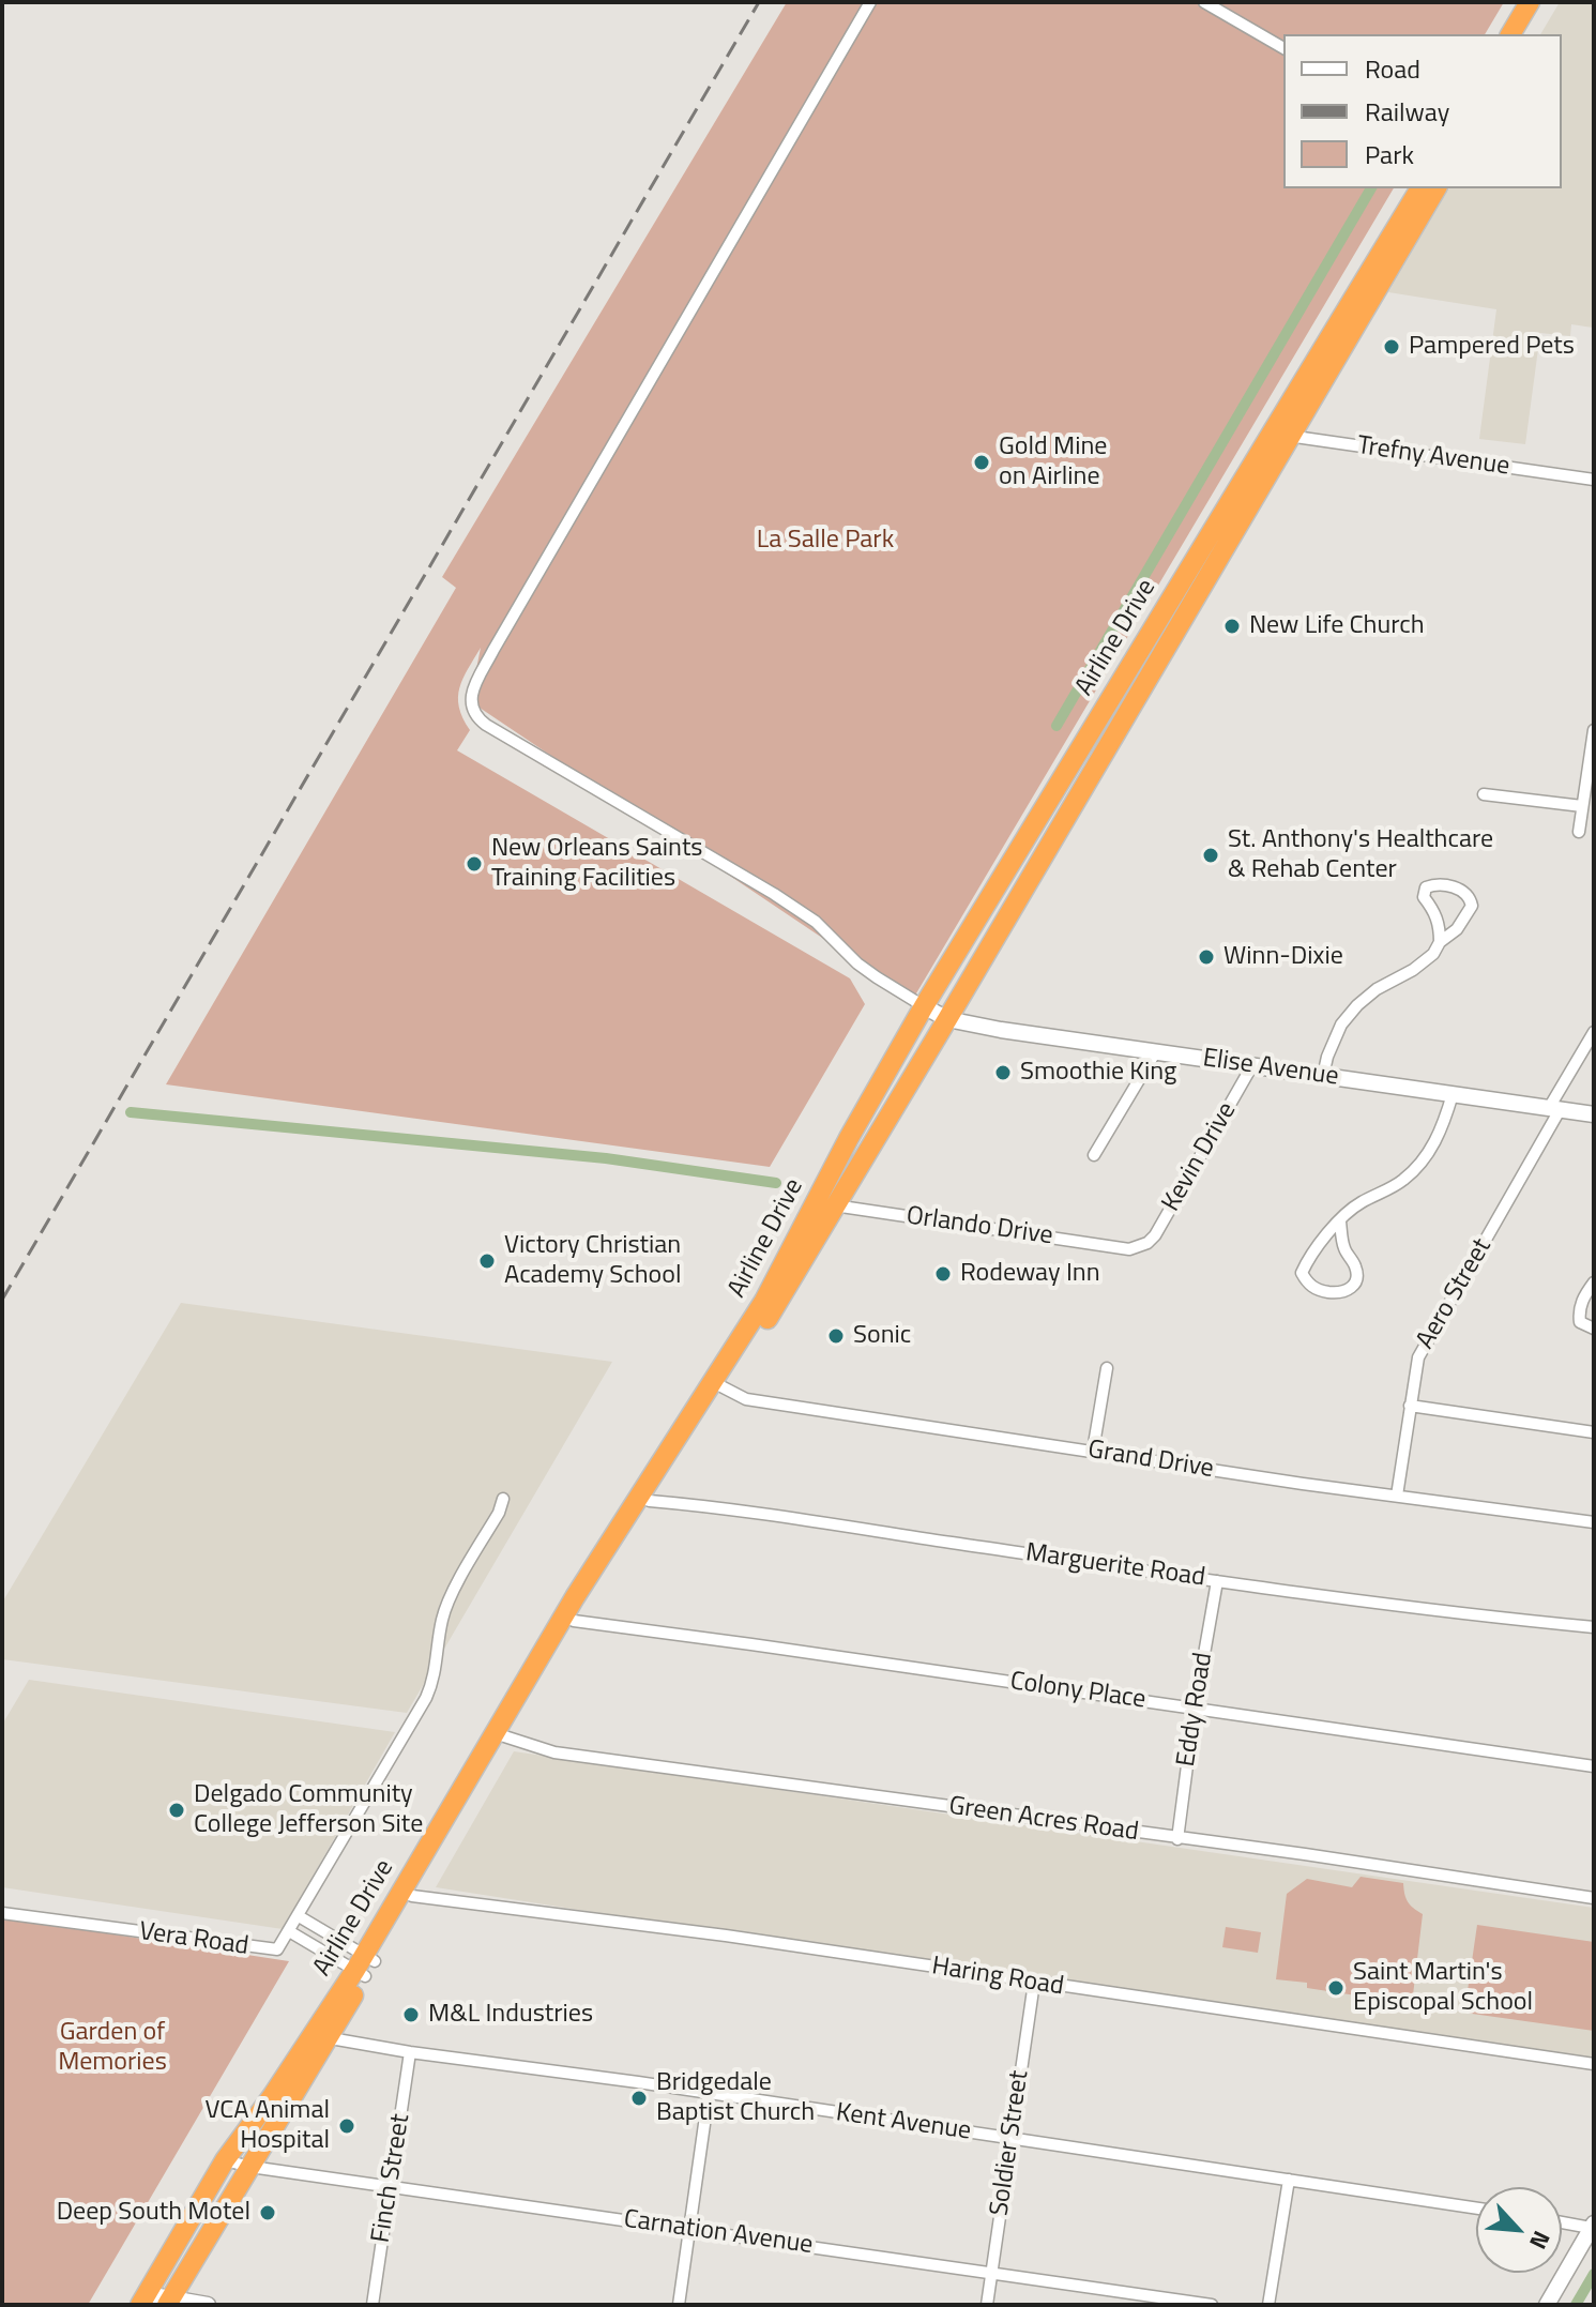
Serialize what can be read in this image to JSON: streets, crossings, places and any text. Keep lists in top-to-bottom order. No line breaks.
{"streets":{"highway":["Airline Drive"],"street":["Trefny Avenue","Elise Avenue","Kevin Drive","Orlando Drive","Aero Street","Grand Drive","Marguerite Road","Colony Place","Eddy Road","Green Acres Road","Vera Road","Haring Road","Kent Avenue","Soldier Street","Finch Street","Carnation Avenue"]},"crossings":[["Trefny Avenue","Airline Drive"],["Airline Drive","Elise Avenue"],["Airline Drive","Orlando Drive"],["Airline Drive","Grand Drive"],["Airline Drive","Marguerite Road"],["Airline Drive","Colony Place"],["Airline Drive","Green Acres Road"],["Airline Drive","Haring Road"],["Airline Drive","Kent Avenue"],["Airline Drive","Carnation Avenue"],["Elise Avenue","Kevin Drive"],["Elise Avenue","Aero Street"],["Kevin Drive","Orlando Drive"],["Aero Street","Grand Drive"],["Marguerite Road","Eddy Road"],["Colony Place","Eddy Road"],["Eddy Road","Green Acres Road"],["Haring Road","Soldier Street"],["Kent Avenue","Soldier Street"],["Kent Avenue","Finch Street"],["Soldier Street","Carnation Avenue"],["Finch Street","Carnation Avenue"]],"parks":["La Salle Park","Garden of Memories"],"places":["Pampered Pets","Gold Mine on Airline","New Life Church","St. Anthony's Healthcare & Rehab Center","New Orleans Saints Training Facilities","Winn-Dixie","Smoothie King","Victory Christian Academy School","Rodeway Inn","Sonic","Delgado Community College Jefferson Site","Saint Martin's Episcopal School","M&L Industries","Bridgedale Baptist Church","VCA Animal Hospital","Deep South Motel"],"legend":["Road","Railway","Park"],"north":"bottom right"}
